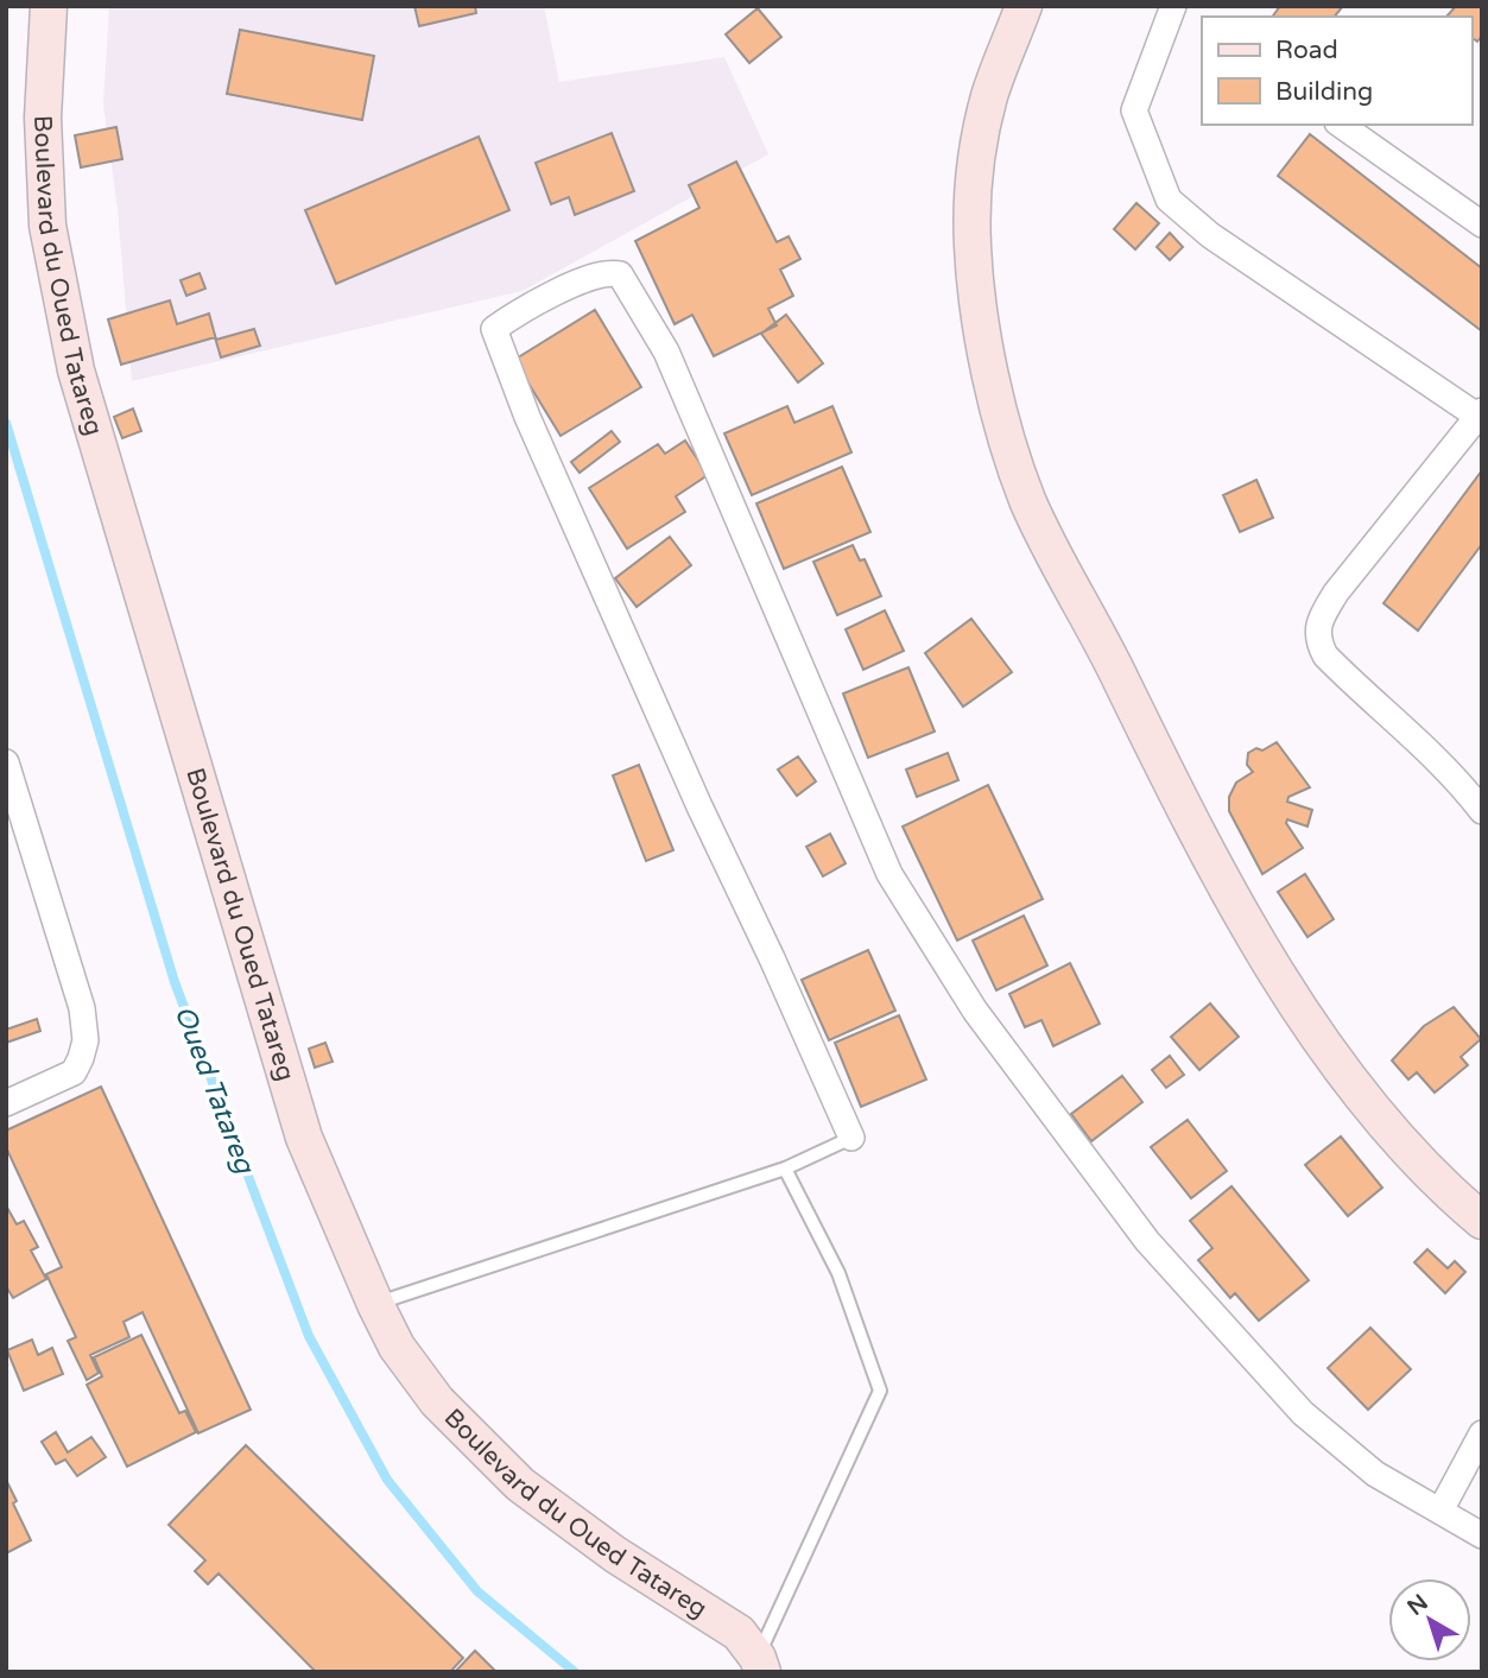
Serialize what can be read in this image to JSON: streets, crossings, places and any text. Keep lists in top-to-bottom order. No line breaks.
{"streets":{"street":["Boulevard du Oued Tatareg"]},"water":["Oued Tatareg"],"legend":["Road","Building"],"north":"top left"}
